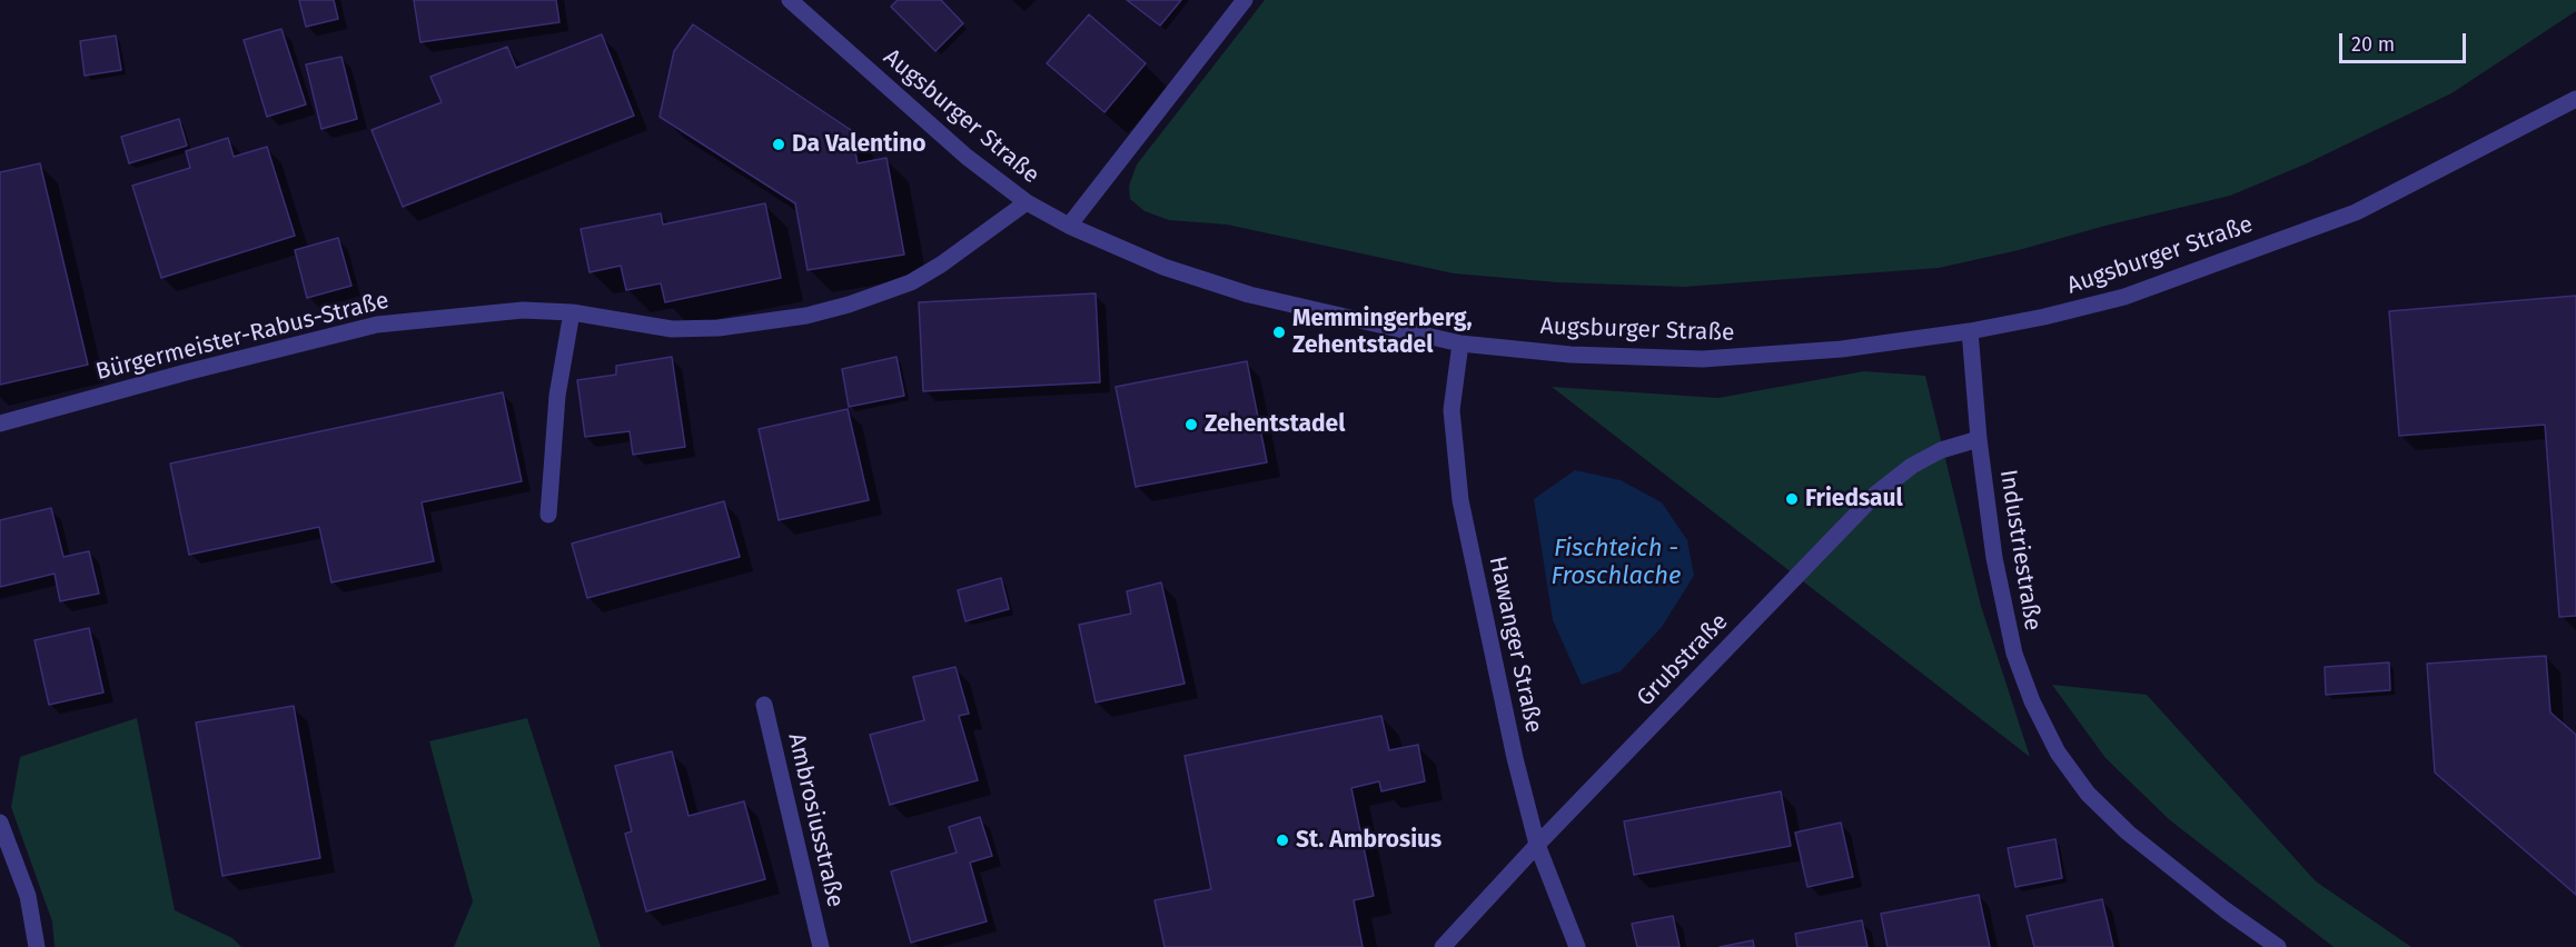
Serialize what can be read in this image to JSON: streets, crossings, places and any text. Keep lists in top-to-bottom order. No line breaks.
{"streets":{"street":["Augsburger Straße","Bürgermeister-Rabus-Straße","Industriestraße","Hawanger Straße","Grubstraße","Ambrosiusstraße"]},"crossings":[["Augsburger Straße","Bürgermeister-Rabus-Straße"],["Augsburger Straße","Industriestraße"],["Augsburger Straße","Hawanger Straße"],["Industriestraße","Grubstraße"],["Hawanger Straße","Grubstraße"]],"water":["Fischteich - Froschlache"],"places":["Da Valentino","Memmingerberg, Zehentstadel","Zehentstadel","Friedsaul","St. Ambrosius"],"scale_bar":"20 m"}
